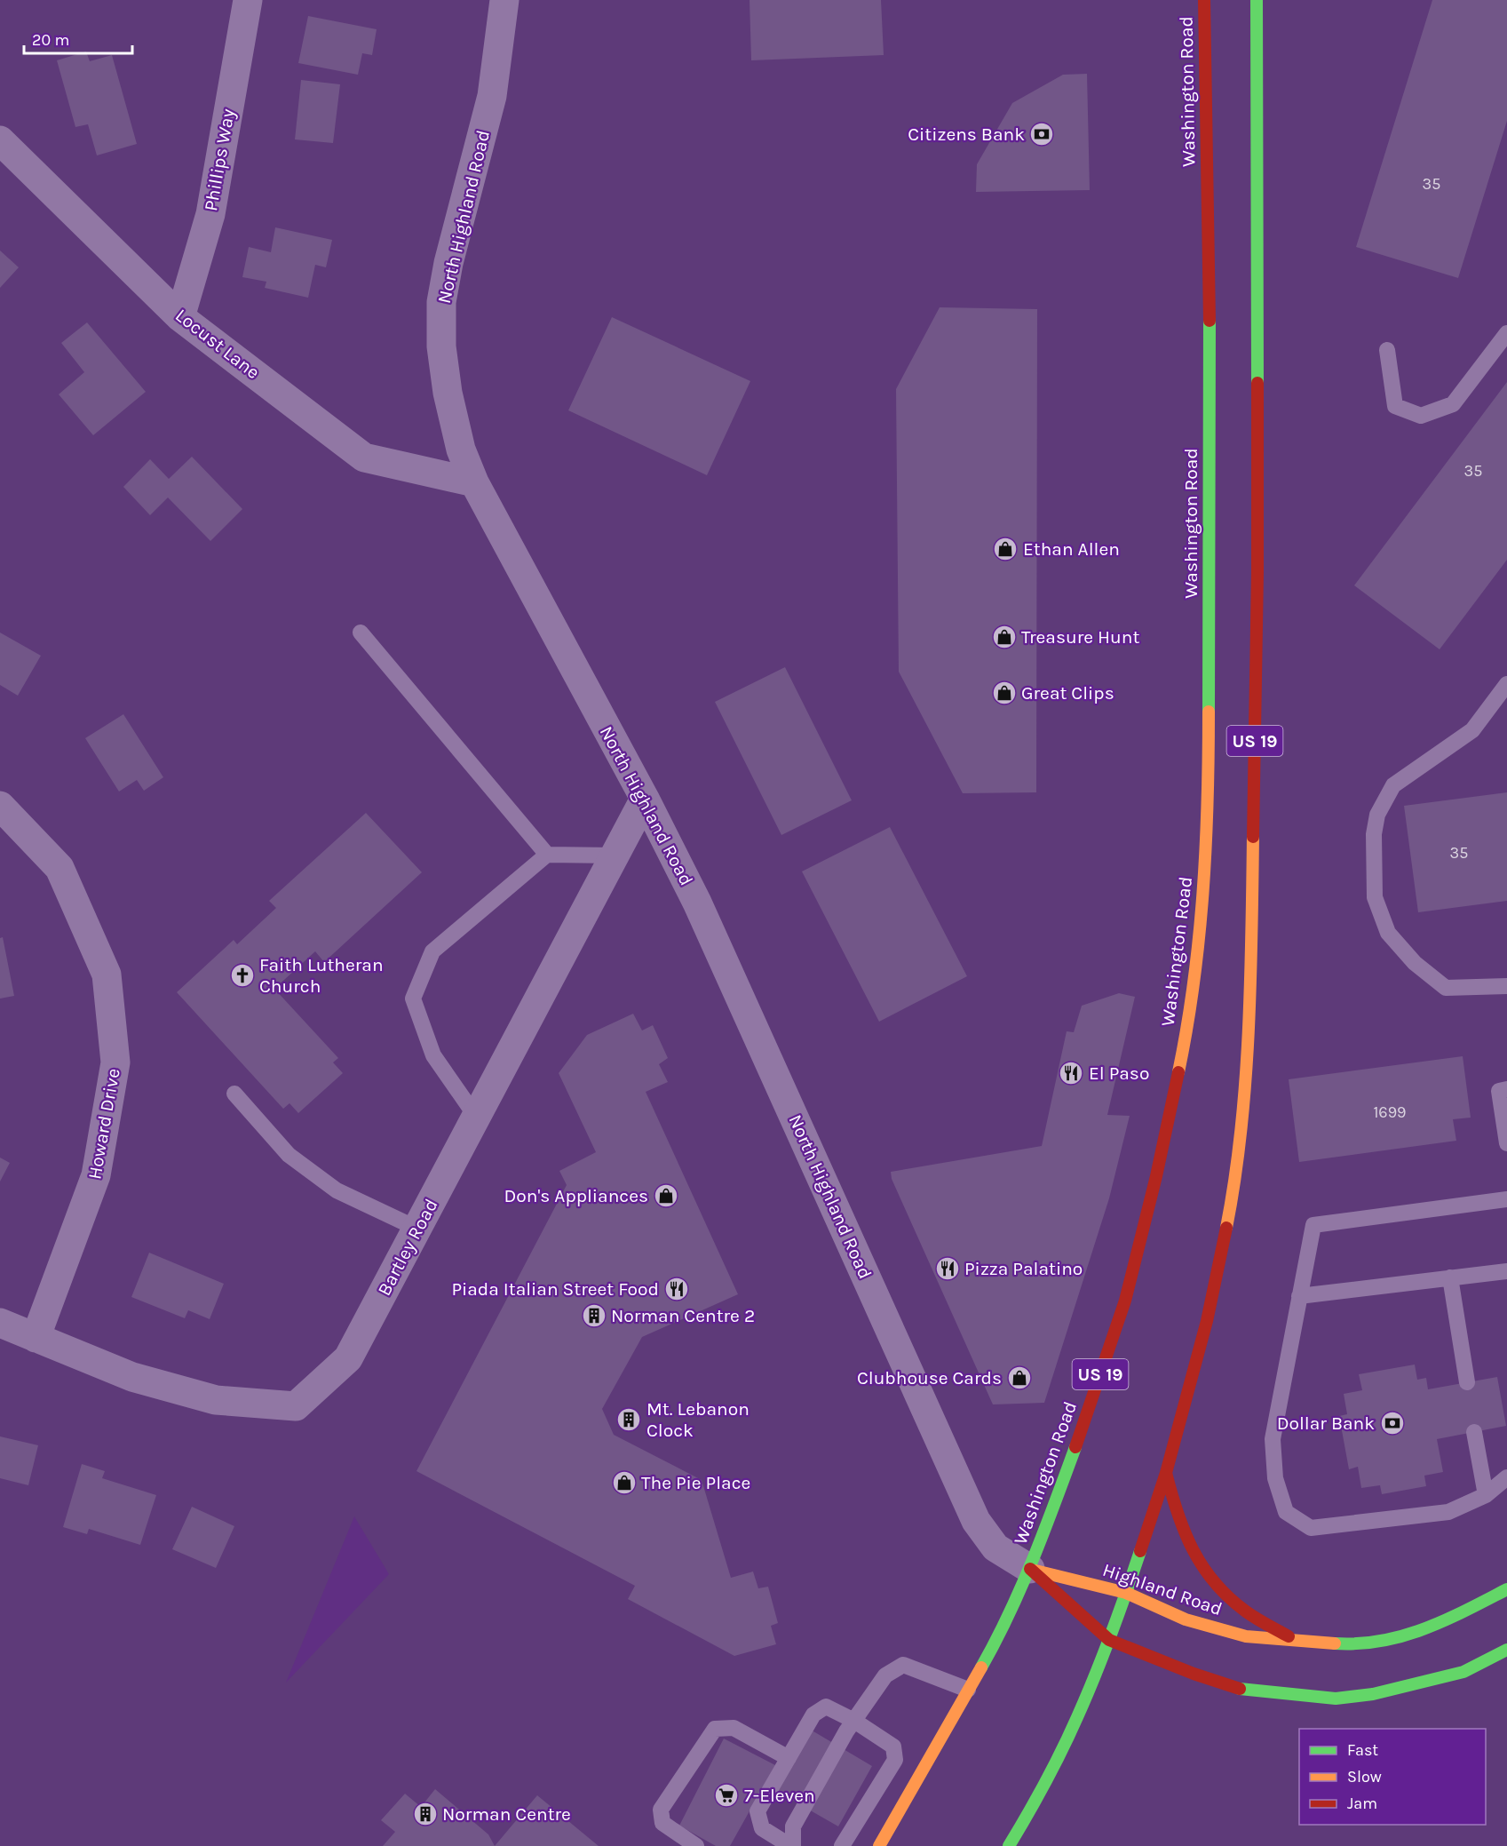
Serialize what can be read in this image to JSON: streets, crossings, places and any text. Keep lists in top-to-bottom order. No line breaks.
{"streets":{"main road":["Washington Road","US 19","Highland Road"],"street":["Phillips Way","North Highland Road","Locust Lane","Howard Drive","Bartley Road"]},"crossings":[["Washington Road","North Highland Road"],["Washington Road","Highland Road"],["Phillips Way","Locust Lane"],["North Highland Road","Locust Lane"],["North Highland Road","Bartley Road"],["North Highland Road","Highland Road"],["US 19","Highland Road"],["Howard Drive","Bartley Road"]],"places":{"bank":["Citizens Bank","Dollar Bank"],"shop":["Ethan Allen","Treasure Hunt","Great Clips","Don's Appliances","Clubhouse Cards","The Pie Place"],"church":["Faith Lutheran Church"],"restaurant":["El Paso","Pizza Palatino","Piada Italian Street Food"],"building":["Norman Centre 2","Mt. Lebanon Clock","Norman Centre"],"supermarket":["7-Eleven"]},"house_numbers":["35","35","35","1699"],"legend":["Fast","Slow","Jam"],"scale_bar":"20 m"}
